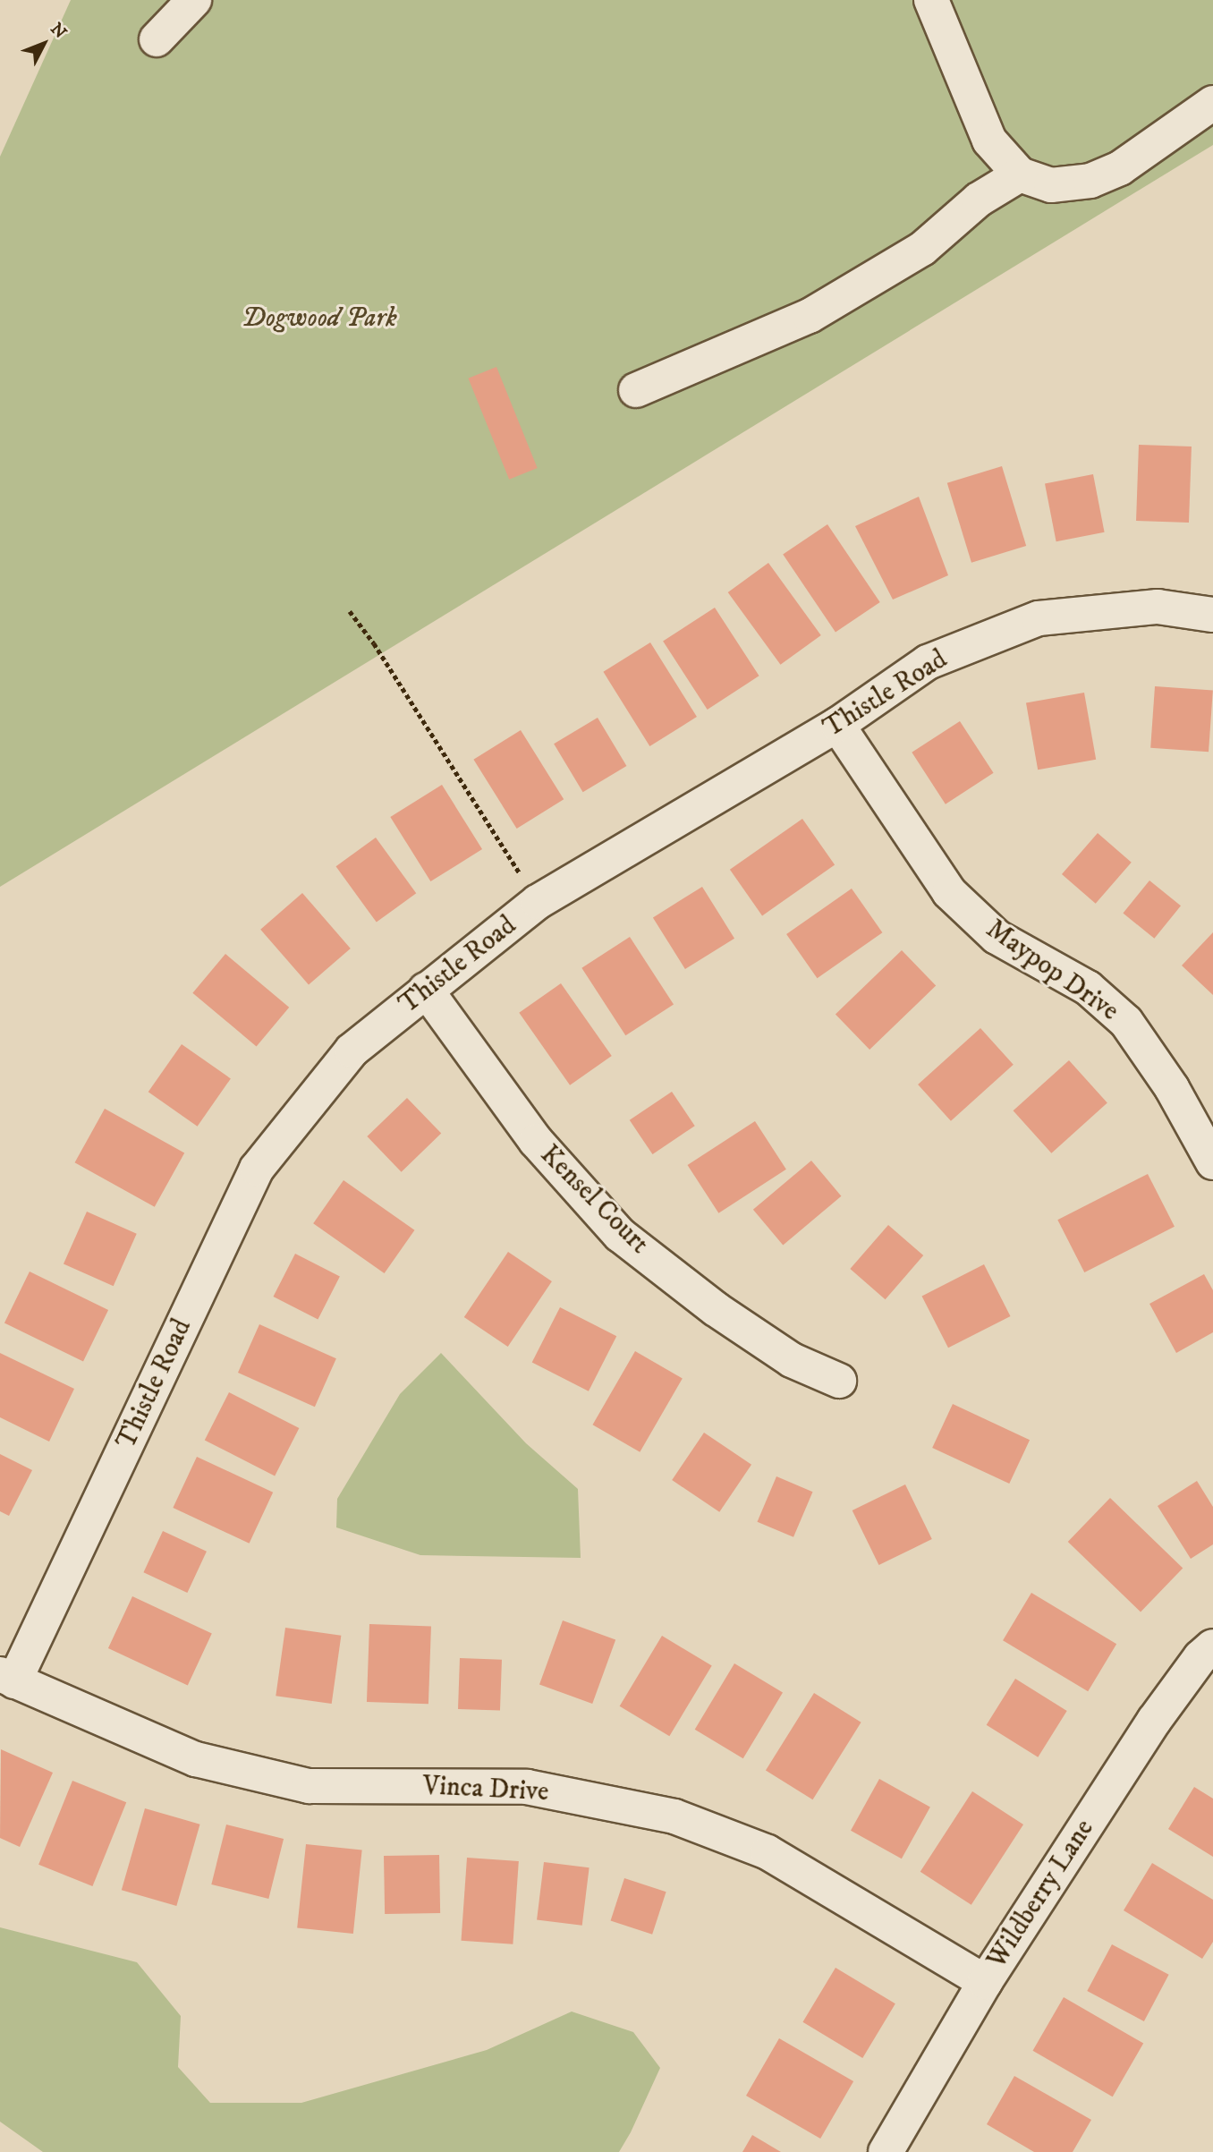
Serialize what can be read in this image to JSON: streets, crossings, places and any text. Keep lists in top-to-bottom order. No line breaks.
{"streets":{"street":["Thistle Road","Maypop Drive","Kensel Court","Vinca Drive","Wildberry Lane"]},"crossings":[["Thistle Road","Maypop Drive"],["Thistle Road","Kensel Court"],["Thistle Road","Vinca Drive"],["Vinca Drive","Wildberry Lane"]],"parks":["Dogwood Park"],"north":"top right"}
